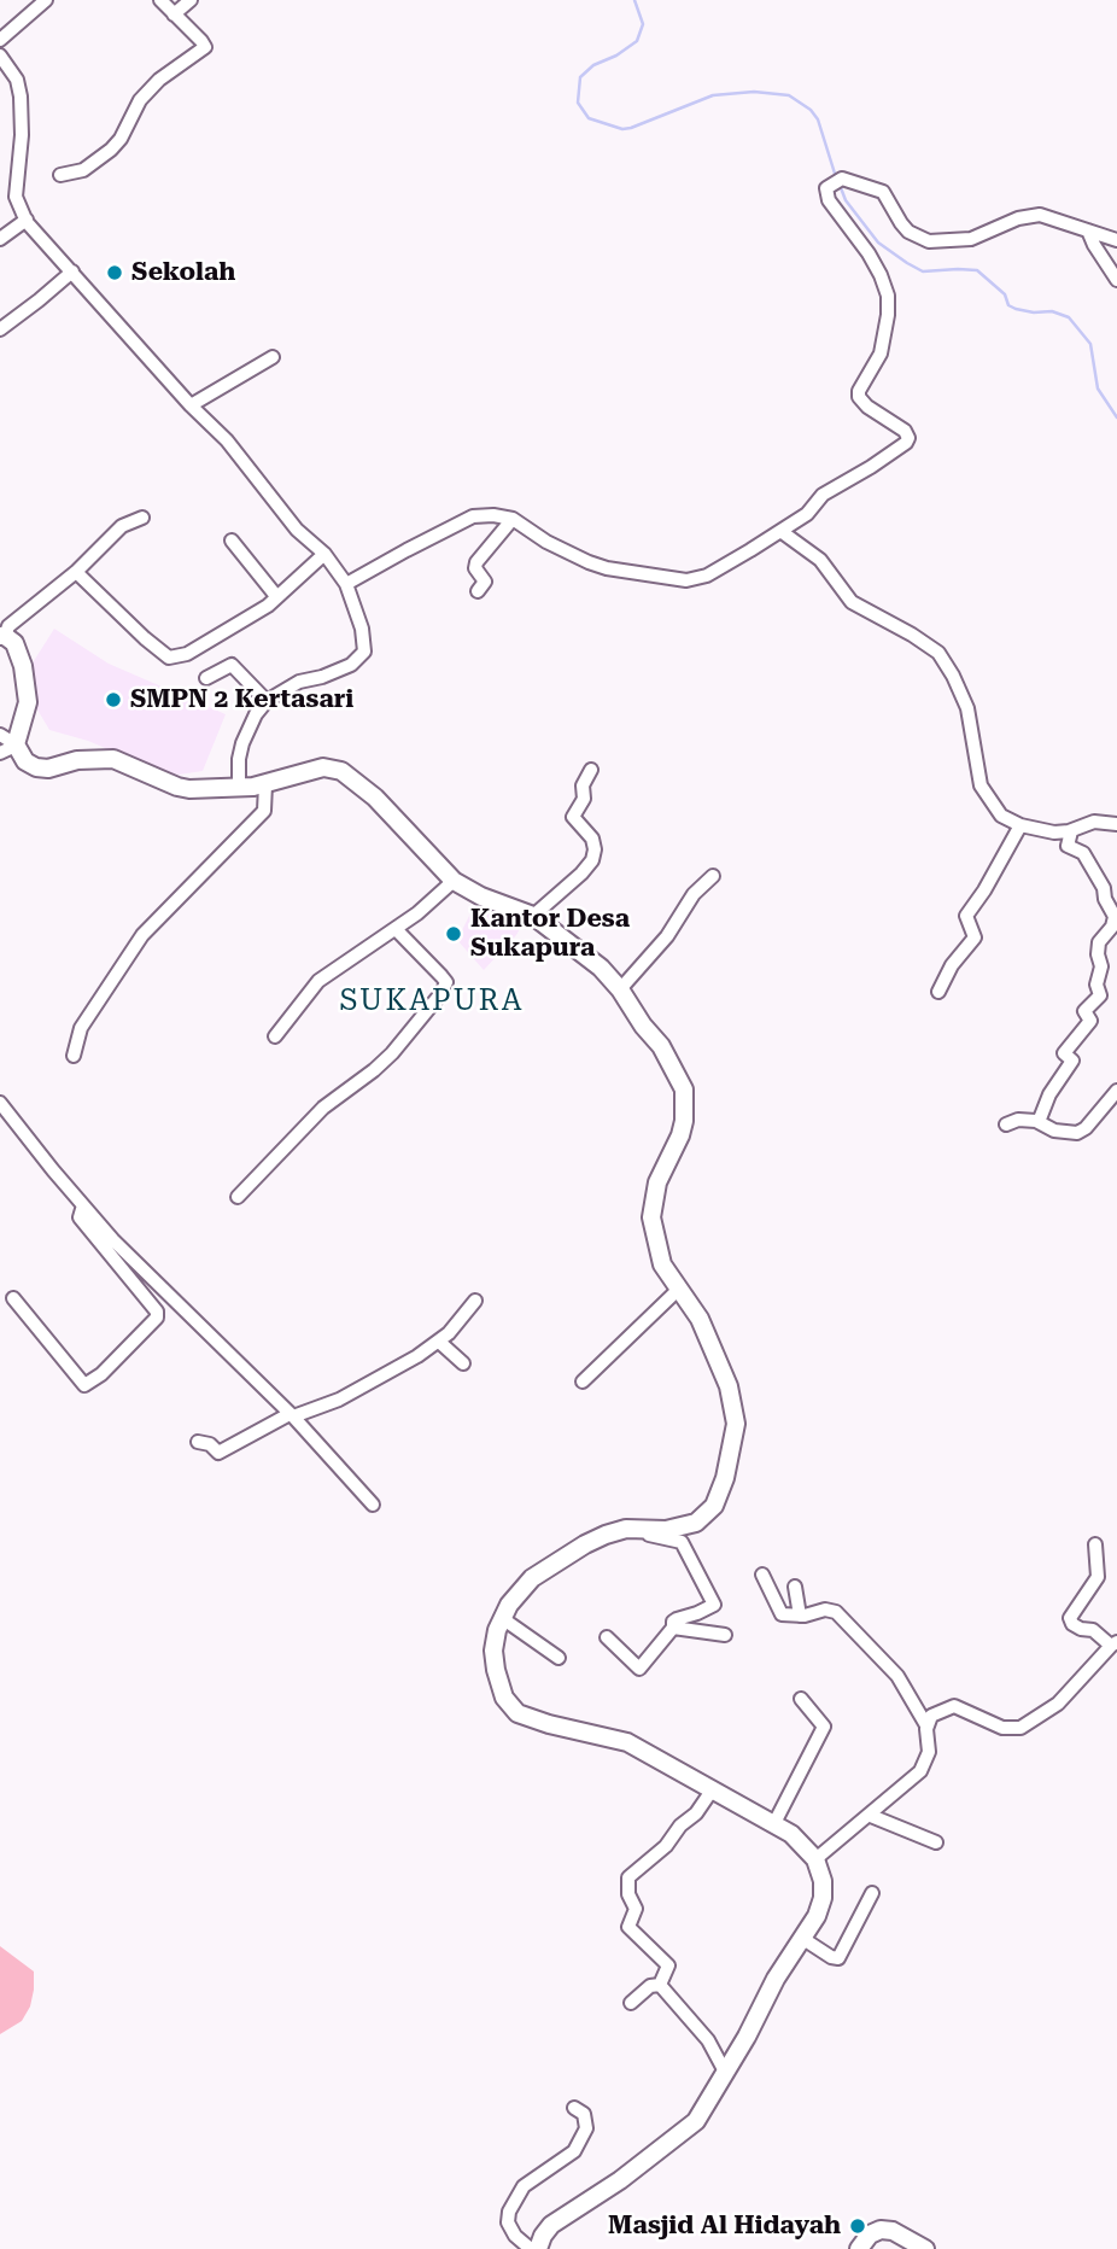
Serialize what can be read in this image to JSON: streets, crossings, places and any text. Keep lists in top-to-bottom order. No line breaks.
{"districts":["SUKAPURA"],"places":["Sekolah","SMPN 2 Kertasari","Kantor Desa Sukapura","Masjid Al Hidayah"]}
